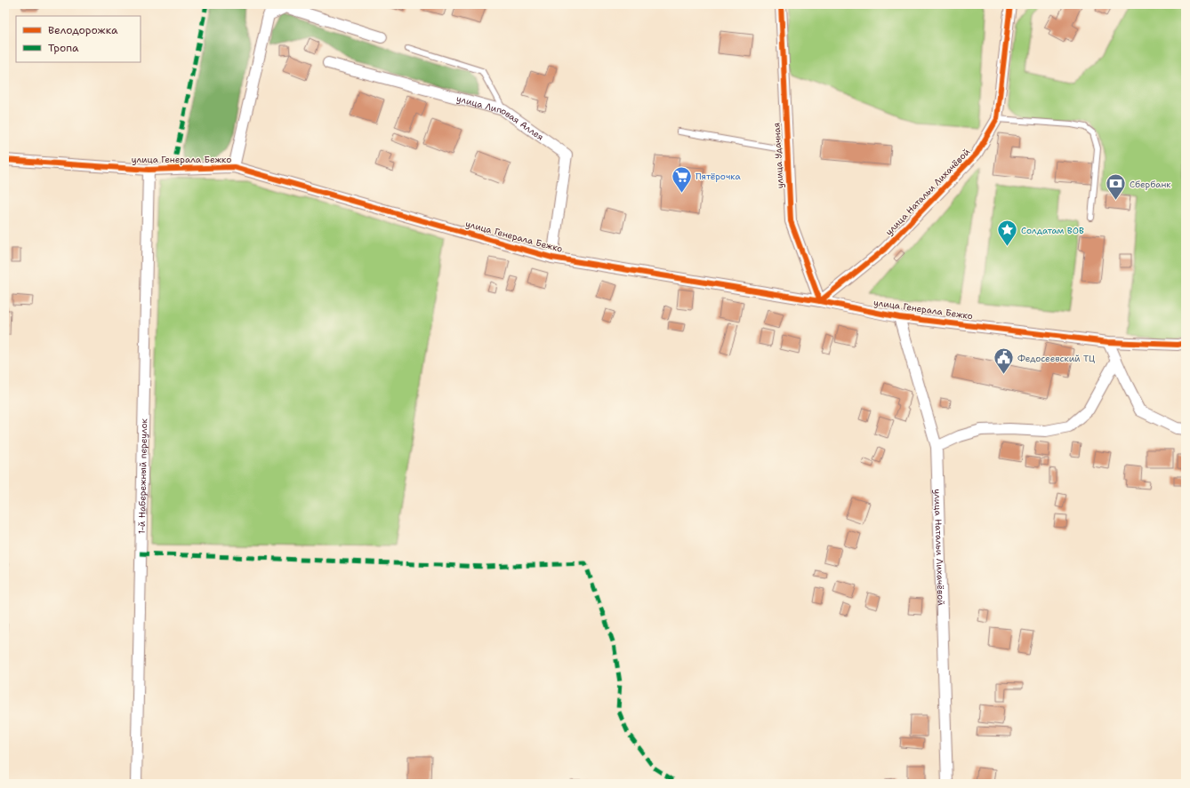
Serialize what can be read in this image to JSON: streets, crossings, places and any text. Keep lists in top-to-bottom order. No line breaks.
{"streets":{"street":["улица Липовая Аллея","улица Удачная","улица Генерала Бежко","улица Натальи Лихачёвой","1-й Набережный переулок"]},"crossings":[["улица Липовая Аллея","улица Генерала Бежко"],["улица Удачная","улица Генерала Бежко"],["улица Удачная","улица Натальи Лихачёвой"],["улица Генерала Бежко","улица Натальи Лихачёвой"],["улица Генерала Бежко","1-й Набережный переулок"]],"places":{"supermarket":["Пятёрочка"],"bank":["Сбербанк"],"place":["Солдатам ВОВ"],"public building":["Федосеевский ТЦ"]},"legend":["Велодорожка","Тропа"]}
